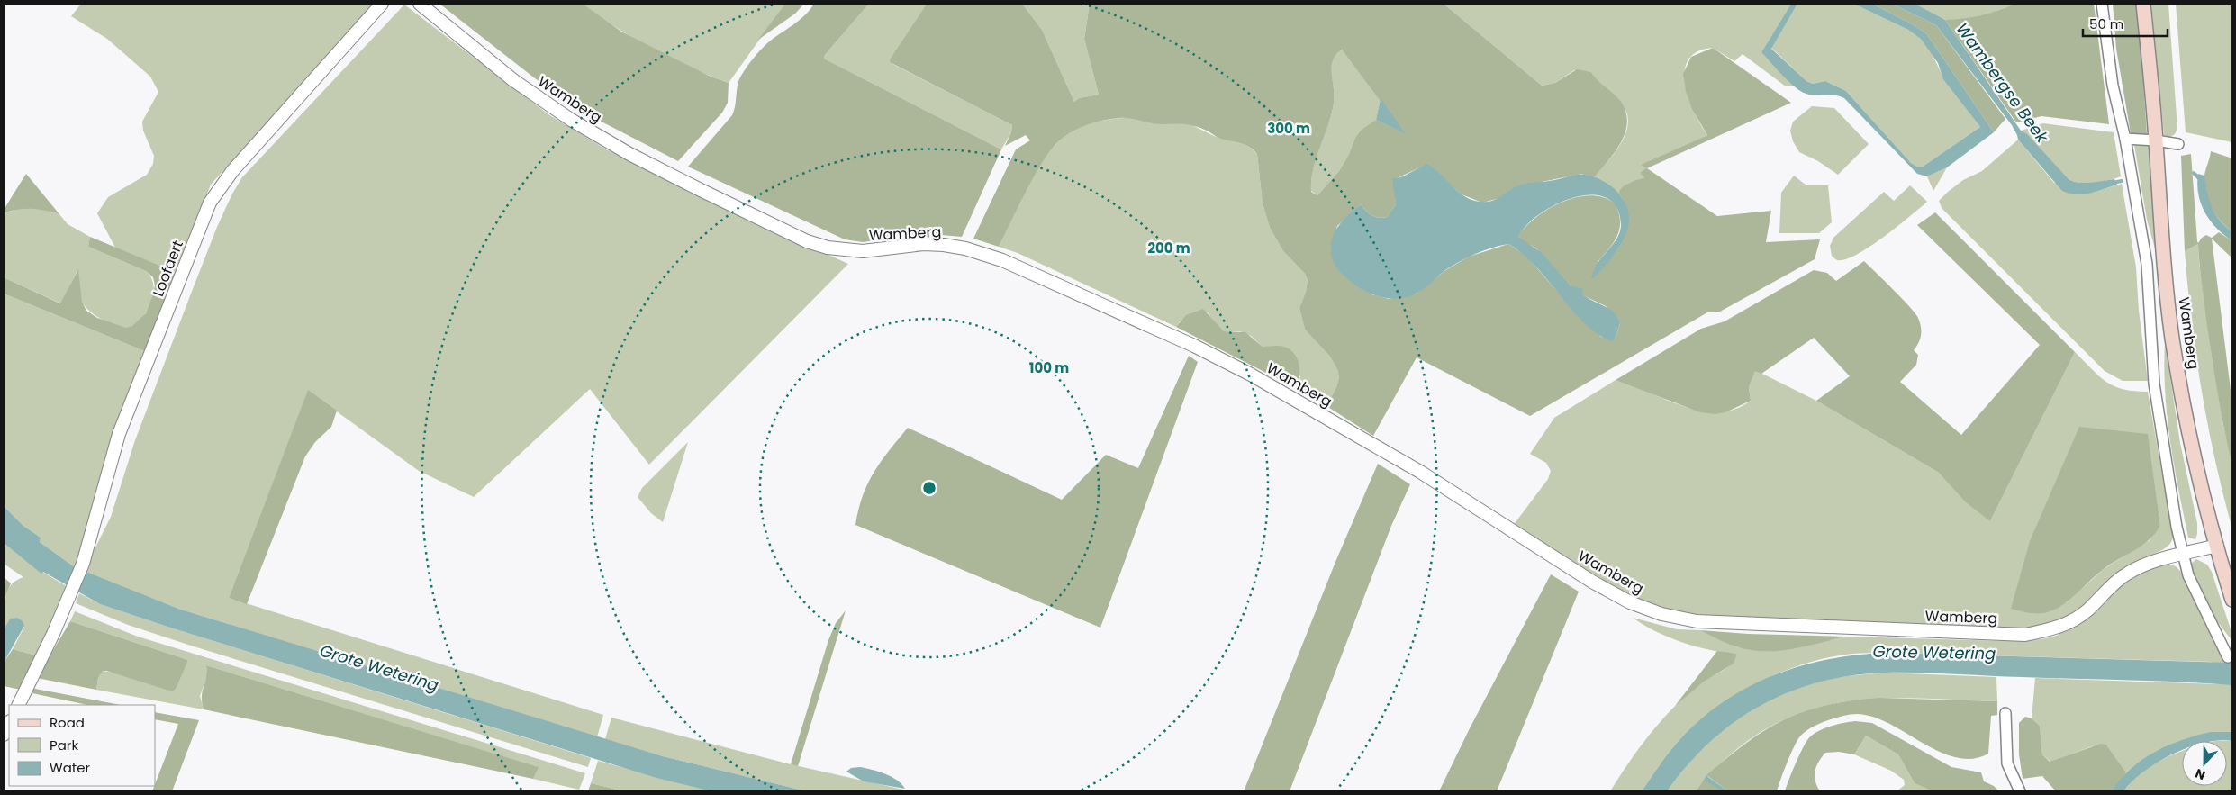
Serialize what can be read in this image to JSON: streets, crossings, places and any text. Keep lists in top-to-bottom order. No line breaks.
{"streets":{"main road":["Wamberg"],"street":["Loofaert"]},"water":["Wambergse Beek","Grote Wetering"],"legend":["Road","Park","Water"],"scale_bar":"50 m","north":"bottom","rings":["300 m","200 m","100 m"]}
